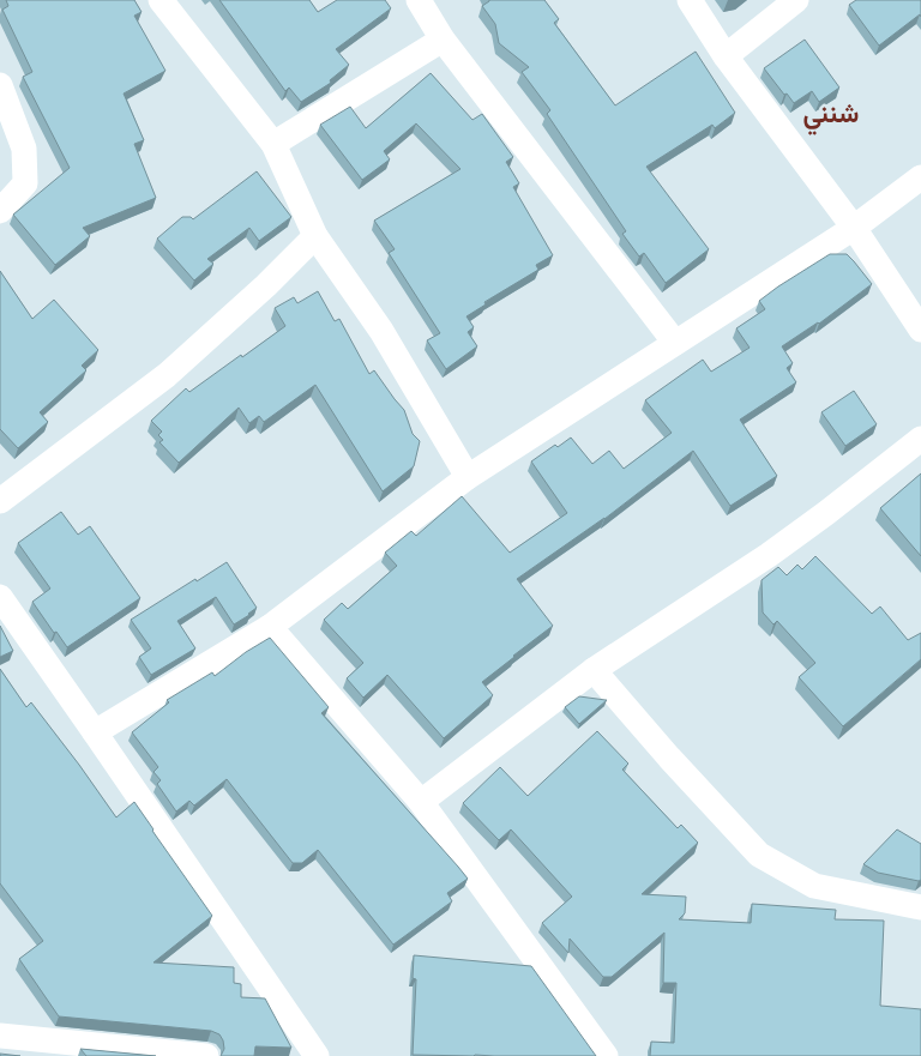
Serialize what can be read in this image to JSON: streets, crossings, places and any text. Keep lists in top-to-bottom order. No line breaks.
{"districts":["شنني"]}
